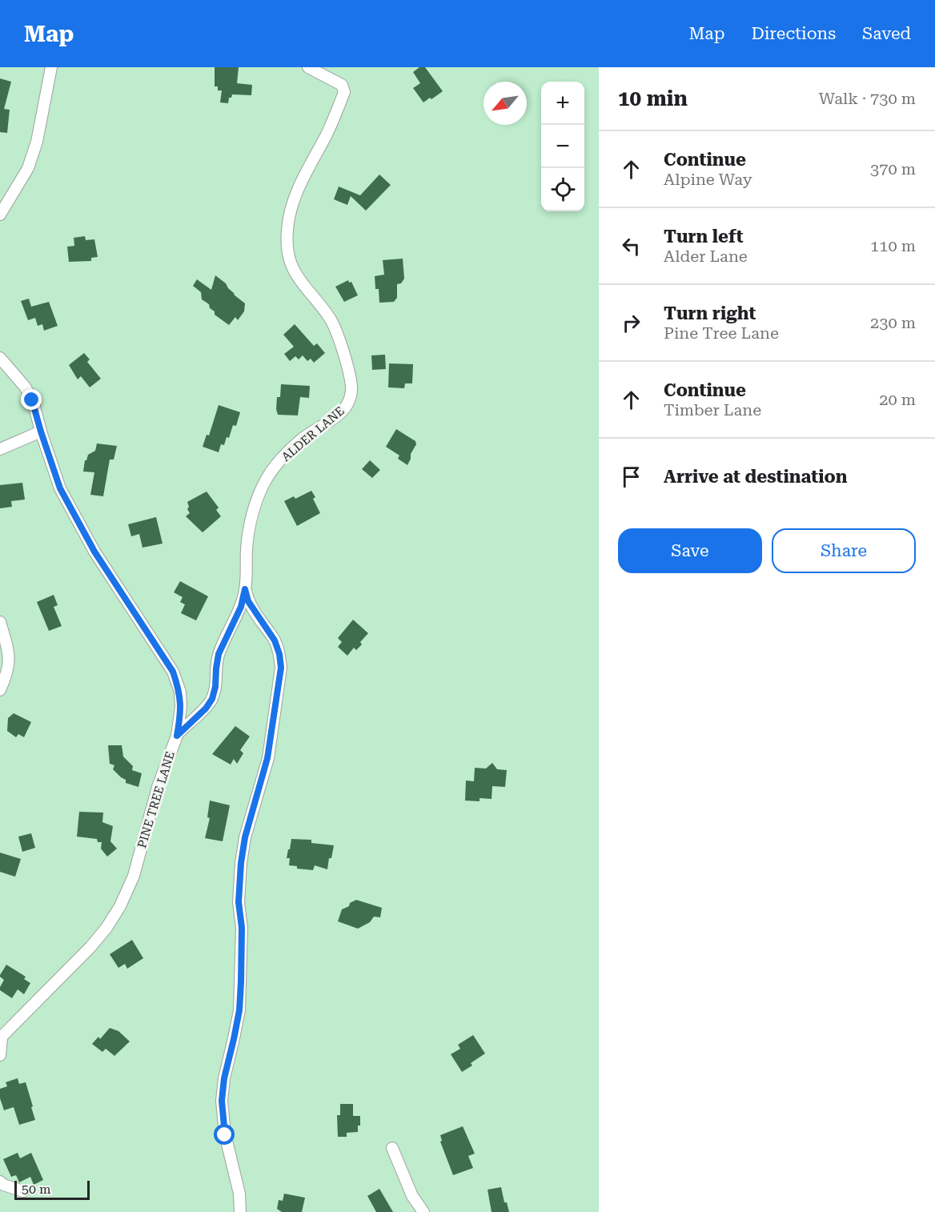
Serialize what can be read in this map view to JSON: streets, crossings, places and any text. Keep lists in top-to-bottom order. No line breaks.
{"streets":{"street":["ALDER LANE","PINE TREE LANE"]},"crossings":[["ALDER LANE","PINE TREE LANE"]],"scale_bar":"50 m","north":"bottom left","page":{"header":"Map","nav":["Map","Directions","Saved"],"heading":["10 min","Walk · 730 m"],"map_buttons":["+","−"],"list":[["Continue","Alpine Way","370 m"],["Turn left","Alder Lane","110 m"],["Turn right","Pine Tree Lane","230 m"],["Continue","Timber Lane","20 m"],"Arrive at destination"],"buttons":["Save","Share"],"scale":"50 m"}}
